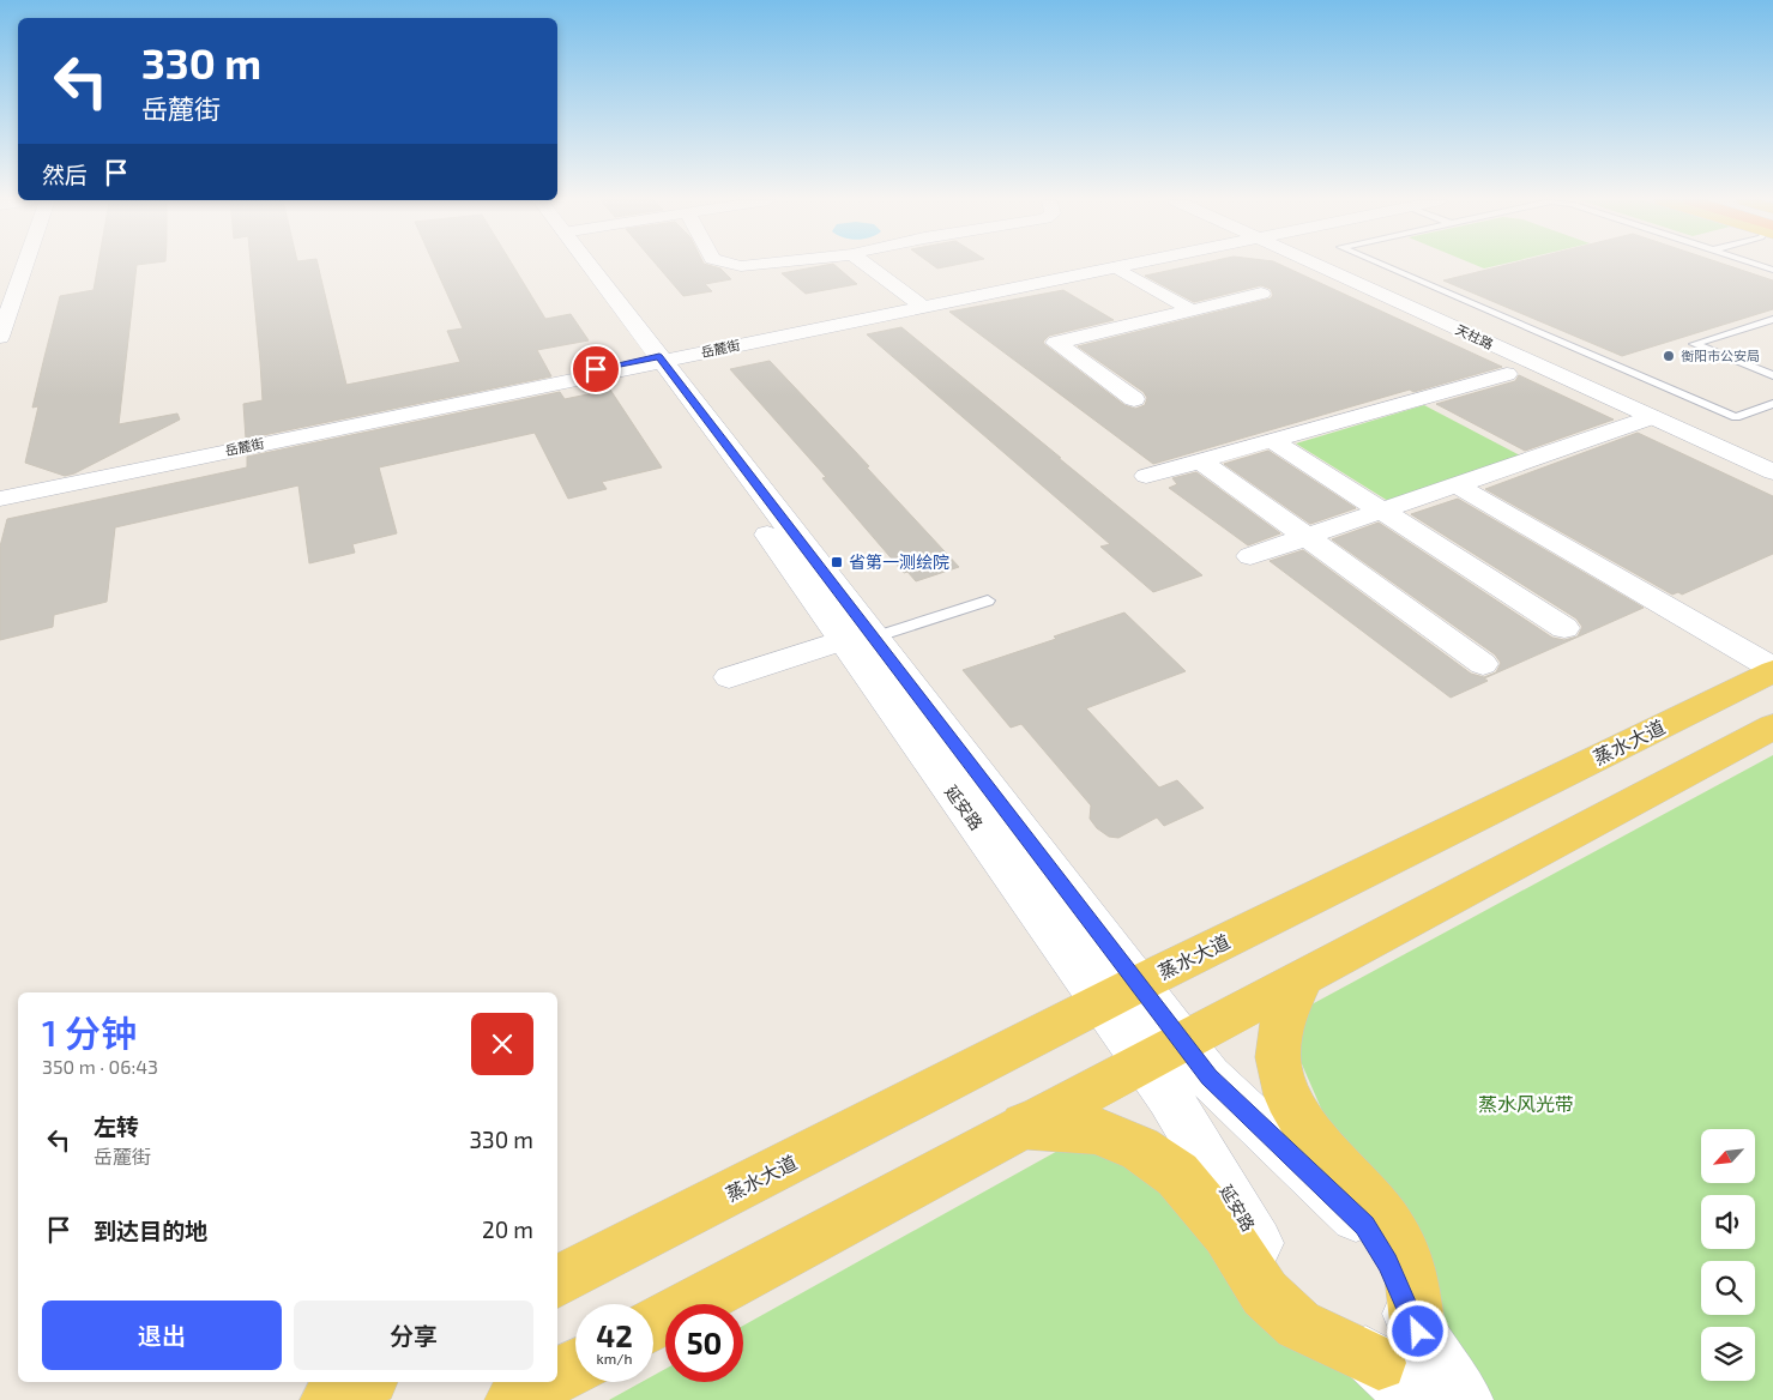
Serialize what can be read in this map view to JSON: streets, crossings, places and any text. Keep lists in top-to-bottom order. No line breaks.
{"streets":{"main road":["蒸水大道"],"street":["天柱路","岳麓街","延安路"]},"crossings":[["岳麓街","延安路"],["蒸水大道","延安路"]],"parks":["蒸水风光带"],"places":{"other":["衡阳市公安局"],"transit":["省第一测绘院"]},"north":"bottom left","page":{"turn":["330 m","岳麓街"],"then":"然后","heading":["1 分钟","350 m · 06:43"],"list":[{"name":"左转","note":"岳麓街","value":"330 m"},{"name":"到达目的地","value":"20 m"}],"buttons":["退出","分享"],"speed":"42 km/h","limit":"50"}}
